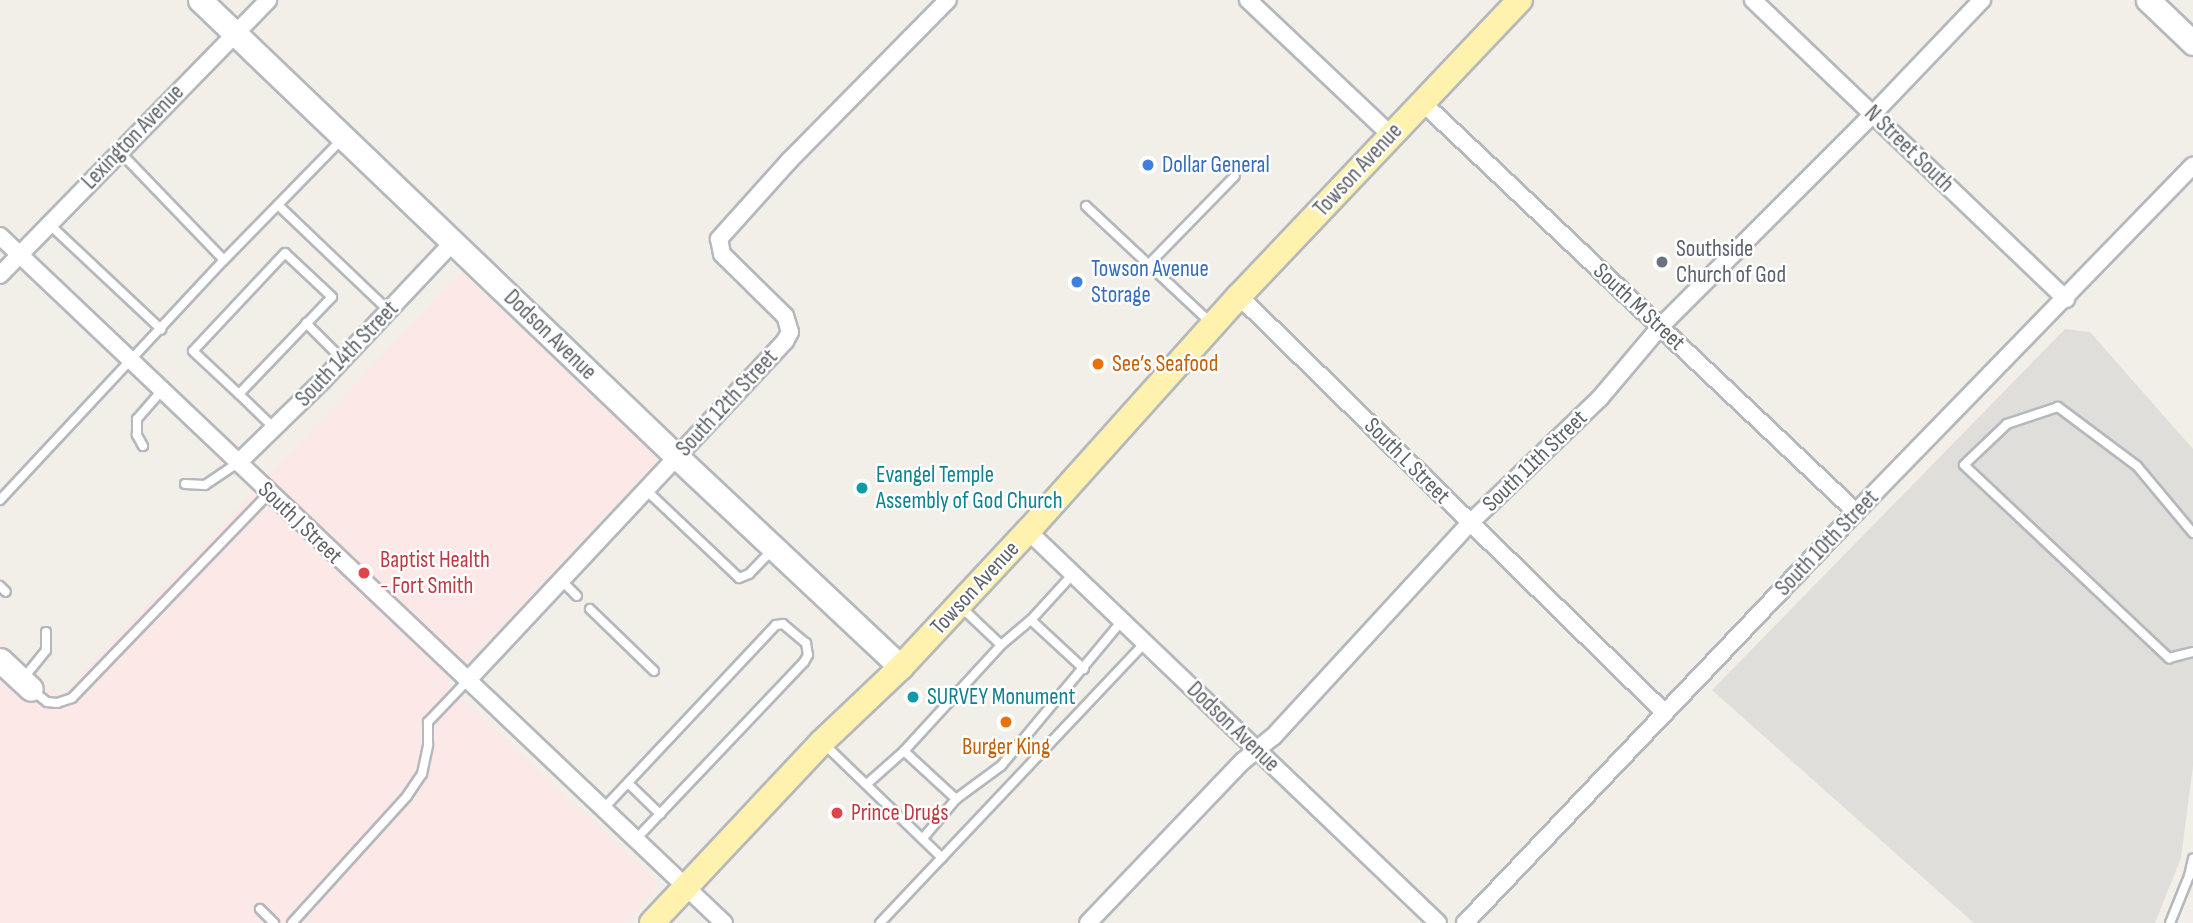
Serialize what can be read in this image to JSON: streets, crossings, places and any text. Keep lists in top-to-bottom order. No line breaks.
{"streets":{"main road":["Towson Avenue"],"street":["Lexington Avenue","N Street South","South M Street","Dodson Avenue","South 14th Street","South 12th Street","South L Street","South 11th Street","South J Street","South 10th Street"]},"crossings":[["Lexington Avenue","Dodson Avenue"],["Lexington Avenue","South J Street"],["N Street South","South 11th Street"],["N Street South","South 10th Street"],["Towson Avenue","South M Street"],["Towson Avenue","Dodson Avenue"],["Towson Avenue","South L Street"],["Towson Avenue","South J Street"],["South M Street","South 11th Street"],["South M Street","South 10th Street"],["Dodson Avenue","South 14th Street"],["Dodson Avenue","South 12th Street"],["Dodson Avenue","South 11th Street"],["South 14th Street","South J Street"],["South 12th Street","South J Street"],["South L Street","South 11th Street"],["South L Street","South 10th Street"]],"places":["Dollar General","Southside Church of God","Towson Avenue Storage","See’s Seafood","Evangel Temple Assembly of God Church","Baptist Health - Fort Smith","SURVEY Monument","Burger King","Prince Drugs"]}
